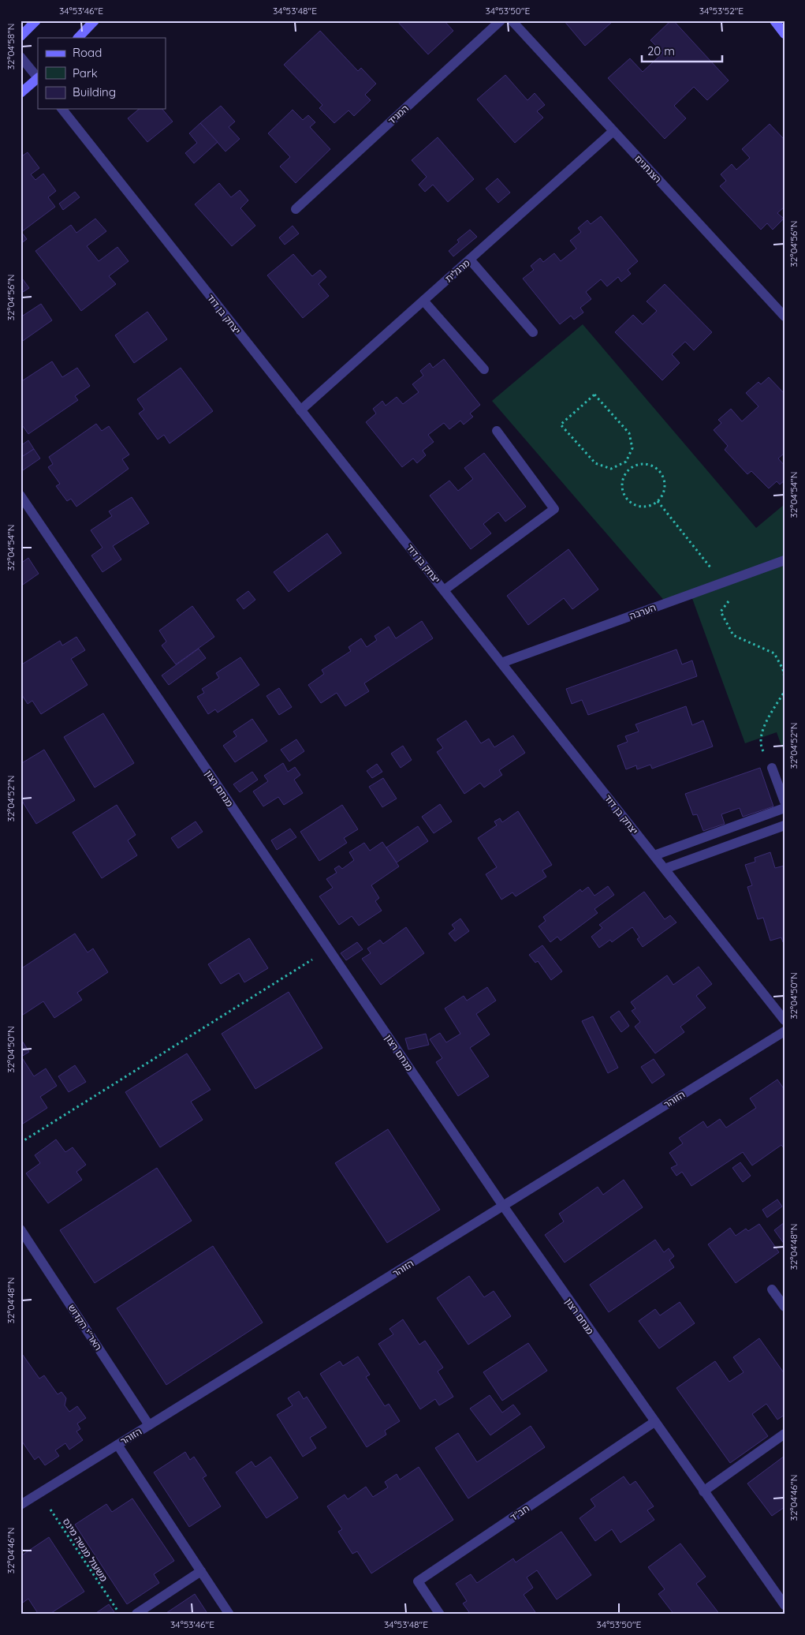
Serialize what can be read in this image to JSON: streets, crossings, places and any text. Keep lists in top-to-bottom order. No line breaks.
{"streets":{"street":["המגיד","הצנחנים","מרגלית","יצחק בן דוד","הערבה","מנחם רצון","הזוהר","האר\"י הקדוש","חב\"ד"],"path":["משעול מנשה מינס"]},"crossings":[["הצנחנים","מרגלית"],["מרגלית","יצחק בן דוד"],["יצחק בן דוד","הערבה"],["מנחם רצון","הזוהר"],["מנחם רצון","חב\"ד"],["הזוהר","האר\"י הקדוש"],["הזוהר","משעול מנשה מינס"]],"legend":["Road","Park","Building"],"scale_bar":"20 m","coordinates":["34°53'46\"E","34°53'48\"E","34°53'50\"E","34°53'52\"E","32°04'58\"N","32°04'56\"N","32°04'54\"N","32°04'52\"N","32°04'50\"N","32°04'48\"N","32°04'46\"N"]}
